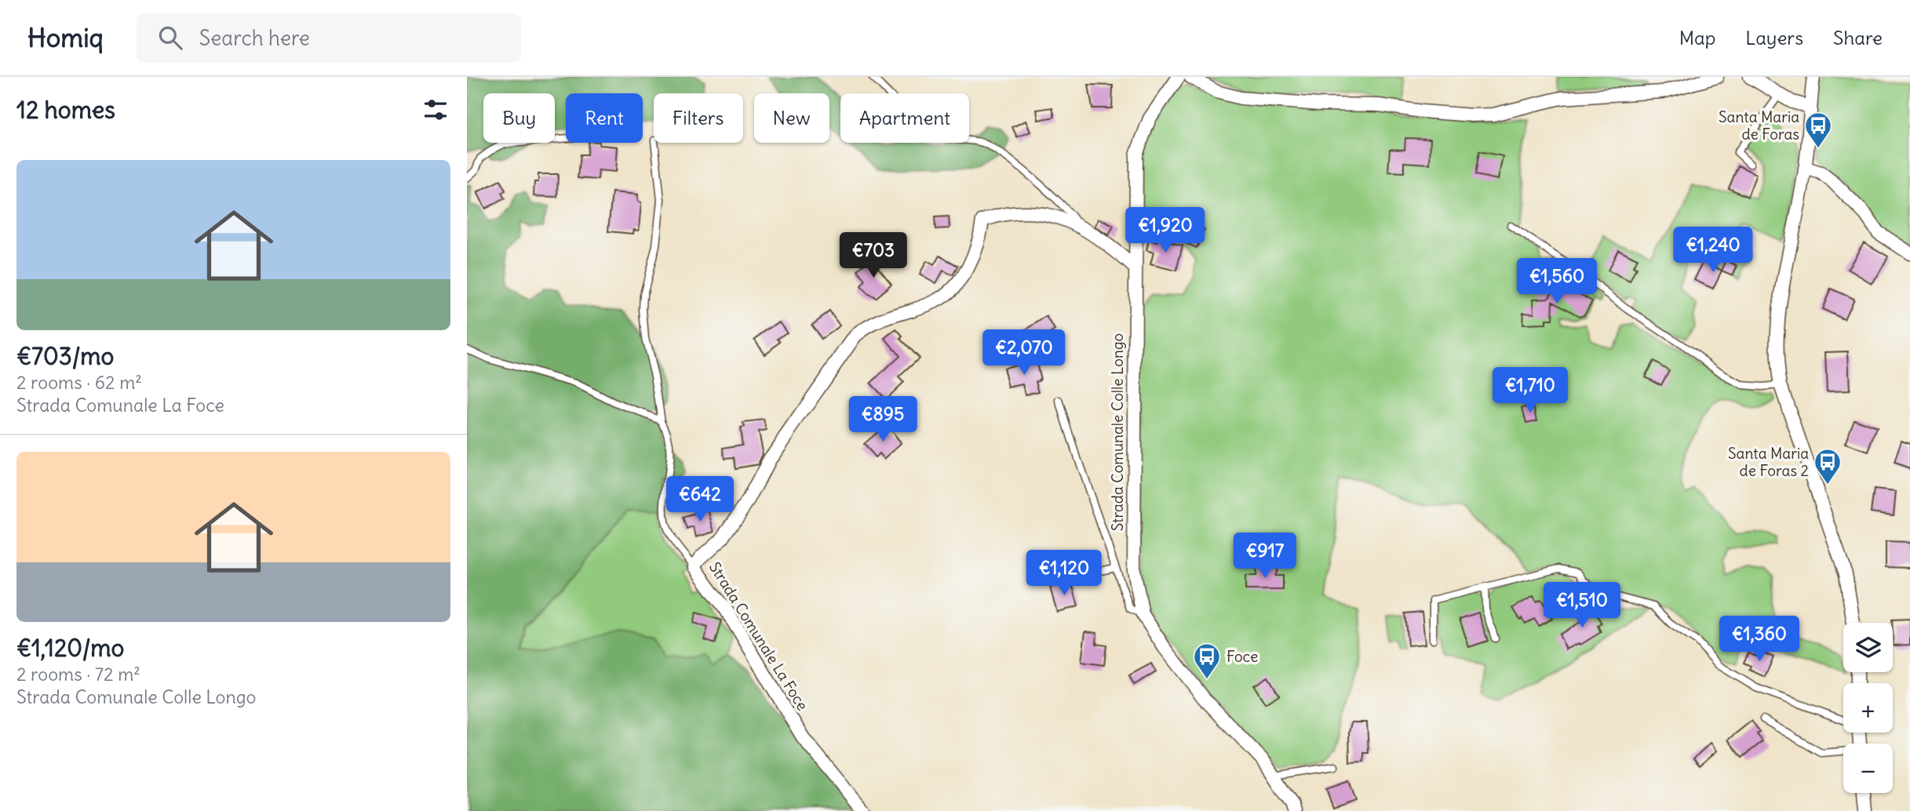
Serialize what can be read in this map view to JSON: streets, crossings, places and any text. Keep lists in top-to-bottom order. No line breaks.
{"streets":{"street":["Strada Comunale Colle Longo","Strada Comunale La Foce"]},"crossings":[["Strada Comunale Colle Longo","Strada Comunale La Foce"]],"places":{"bus stop":["Santa Maria de Foras","Santa Maria de Foras 2","Foce"]},"page":{"header":"Homiq","search":"Search here","nav":["Map","Layers","Share"],"heading":"12 homes","chip":["Buy","Rent","Filters","New","Apartment"],"list":[{"name":"€703/mo","note":"2 rooms · 62 m² · Strada Comunale La Foce"},{"name":"€1,120/mo","note":"2 rooms · 72 m² · Strada Comunale Colle Longo"}],"price":["€1,920","€1,240","€703","€1,560","€2,070","€1,710","€895","€642","€917","€1,120","€1,510","€1,360"],"map_buttons":["+","−"]}}
